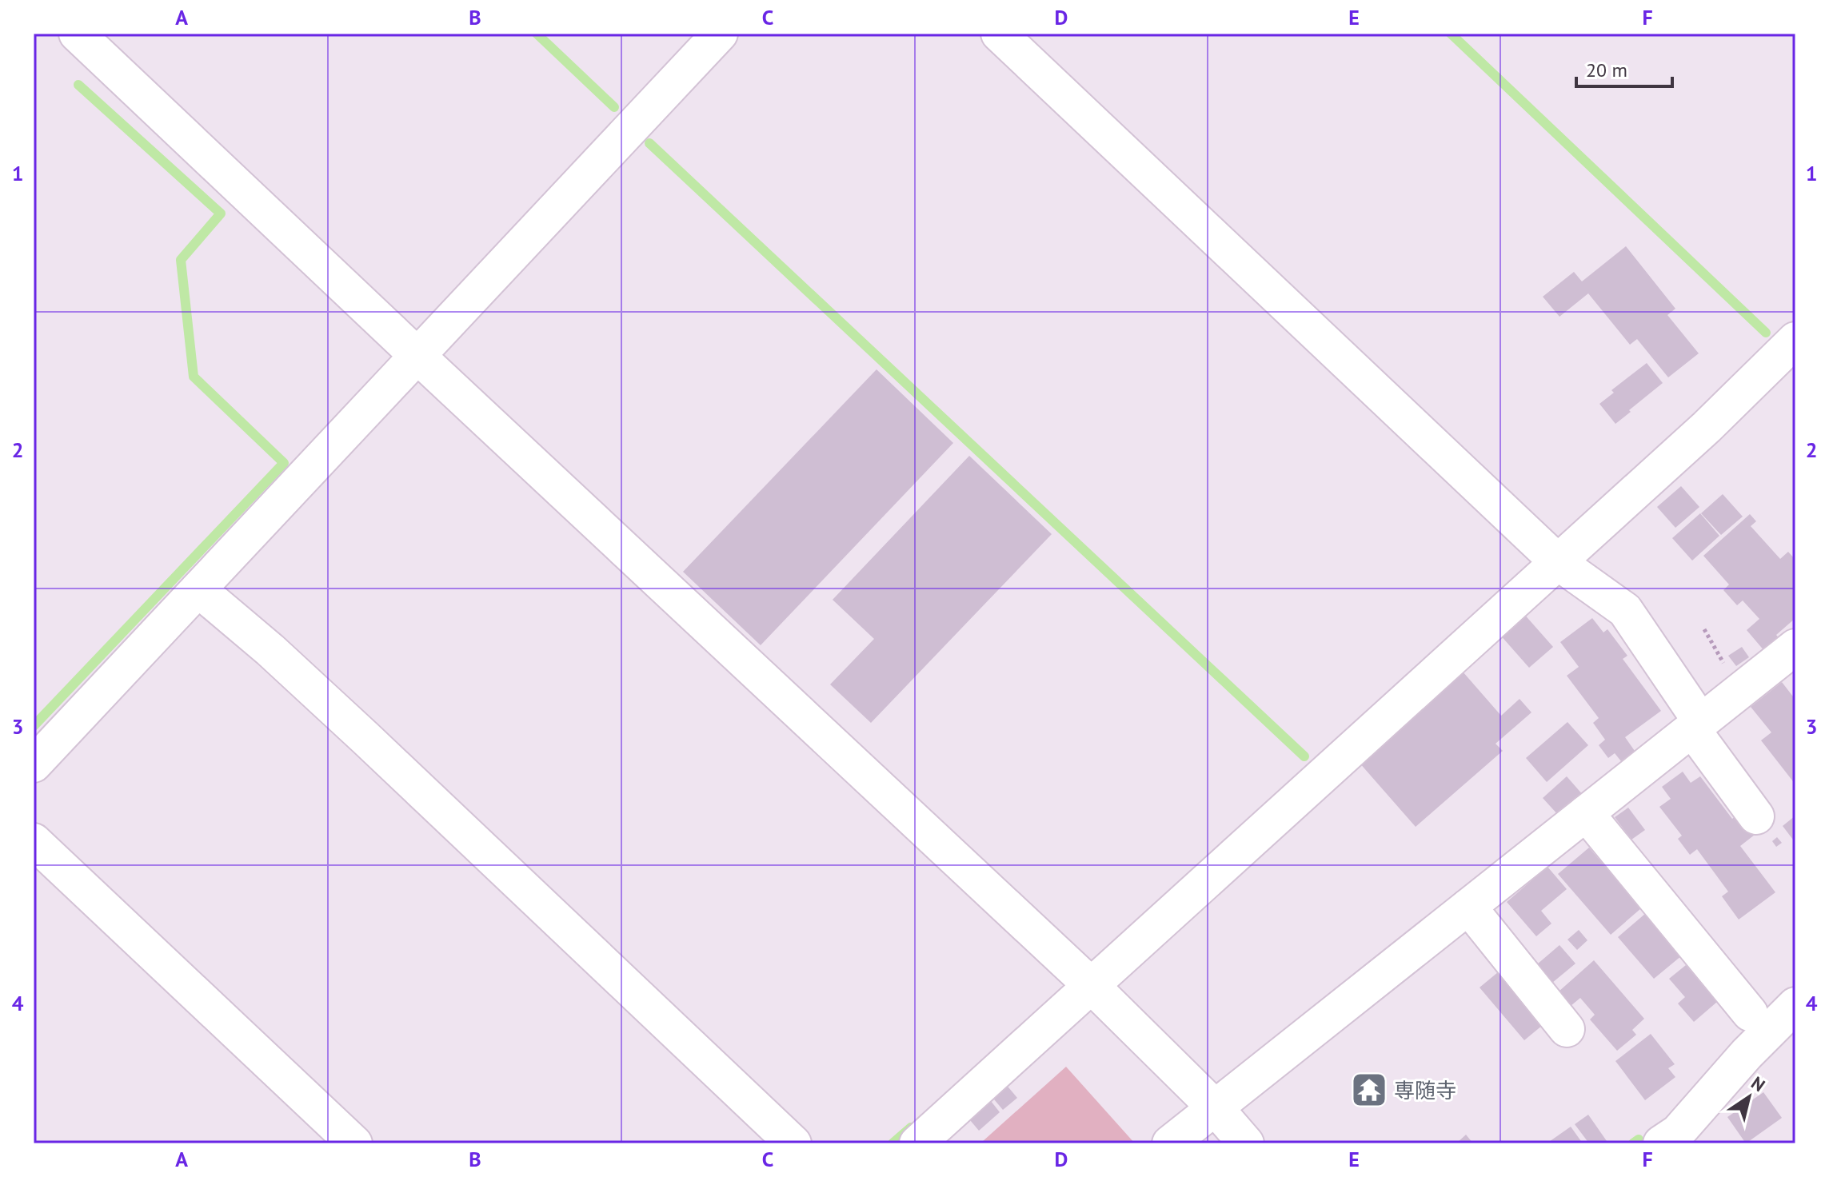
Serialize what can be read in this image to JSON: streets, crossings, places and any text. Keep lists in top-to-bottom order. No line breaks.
{"places":{"temple":["専随寺"]},"scale_bar":"20 m","north":"top right","grid":{"columns":["A","B","C","D","E","F"],"rows":["1","2","3","4"]}}
